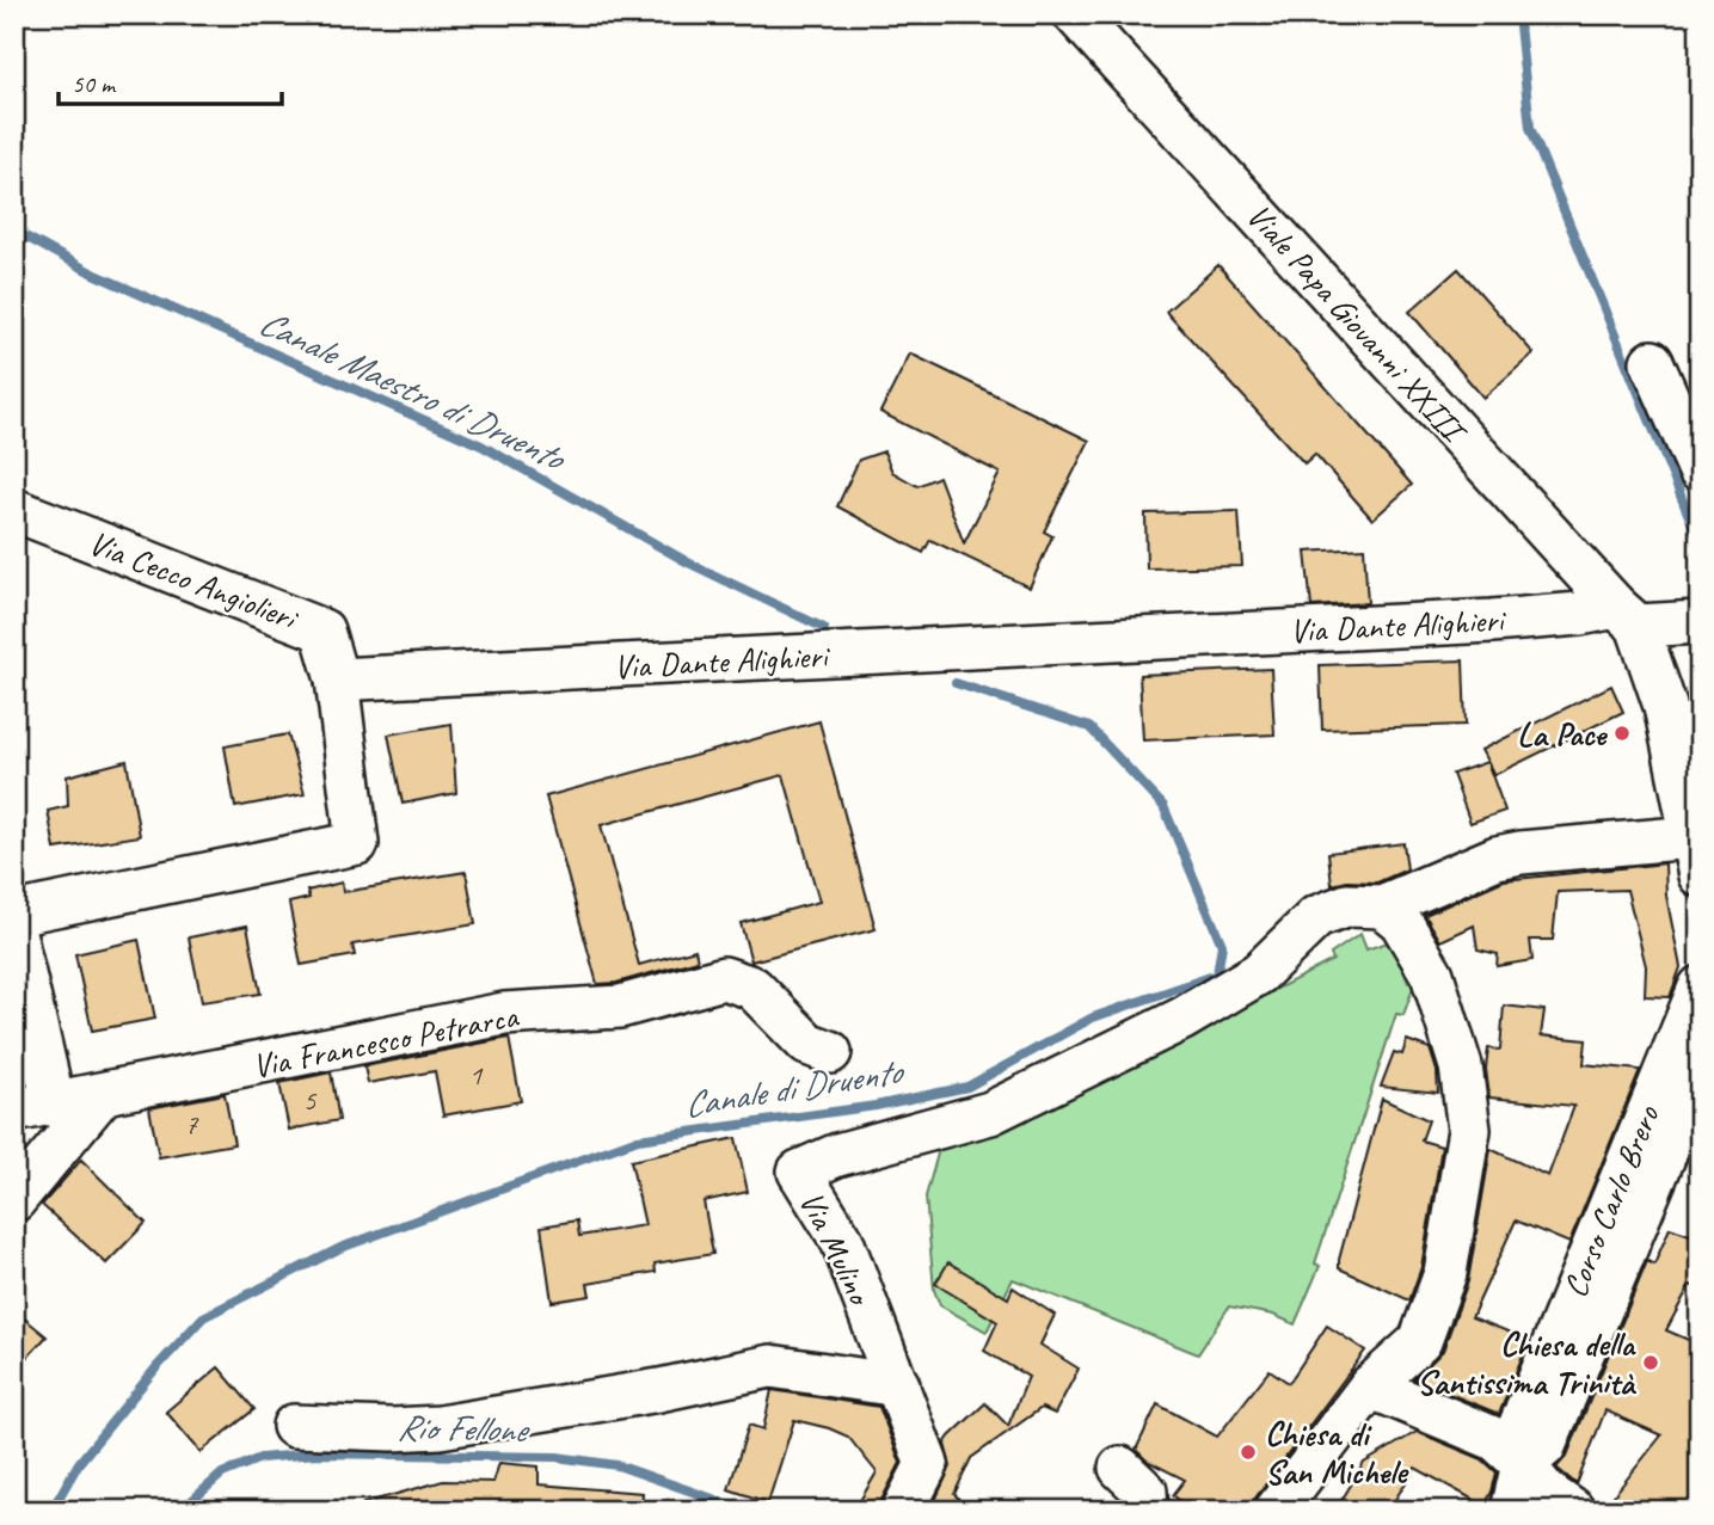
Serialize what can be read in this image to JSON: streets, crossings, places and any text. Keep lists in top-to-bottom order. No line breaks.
{"streets":{"street":["Viale Papa Giovanni XXIII","Via Cecco Angiolieri","Via Dante Alighieri","Via Francesco Petrarca","Corso Carlo Brero","Via Mulino"]},"crossings":[["Viale Papa Giovanni XXIII","Via Dante Alighieri"],["Via Cecco Angiolieri","Via Dante Alighieri"]],"water":["Canale Maestro di Druento","Canale di Druento","Rio Fellone"],"places":["La Pace","Chiesa della Santissima Trinità","Chiesa di San Michele"],"house_numbers":["1","5","7"],"scale_bar":"50 m"}
